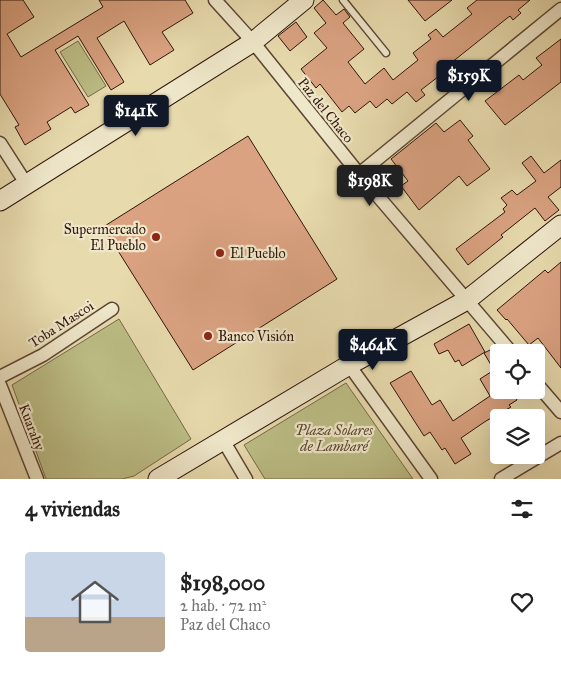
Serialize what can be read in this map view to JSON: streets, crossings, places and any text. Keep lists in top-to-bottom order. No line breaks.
{"streets":{"street":["Paz del Chaco","Toba Mascoi","Kuarahy"]},"parks":["Plaza Solares de Lambaré"],"places":["Supermercado El Pueblo","El Pueblo","Banco Visión"],"page":{"price":["$159K","$141K","$198K","$464K"],"heading":"4 viviendas","list":[{"name":"$198,000","note":"2 hab. · 72 m² · Paz del Chaco"}]}}
